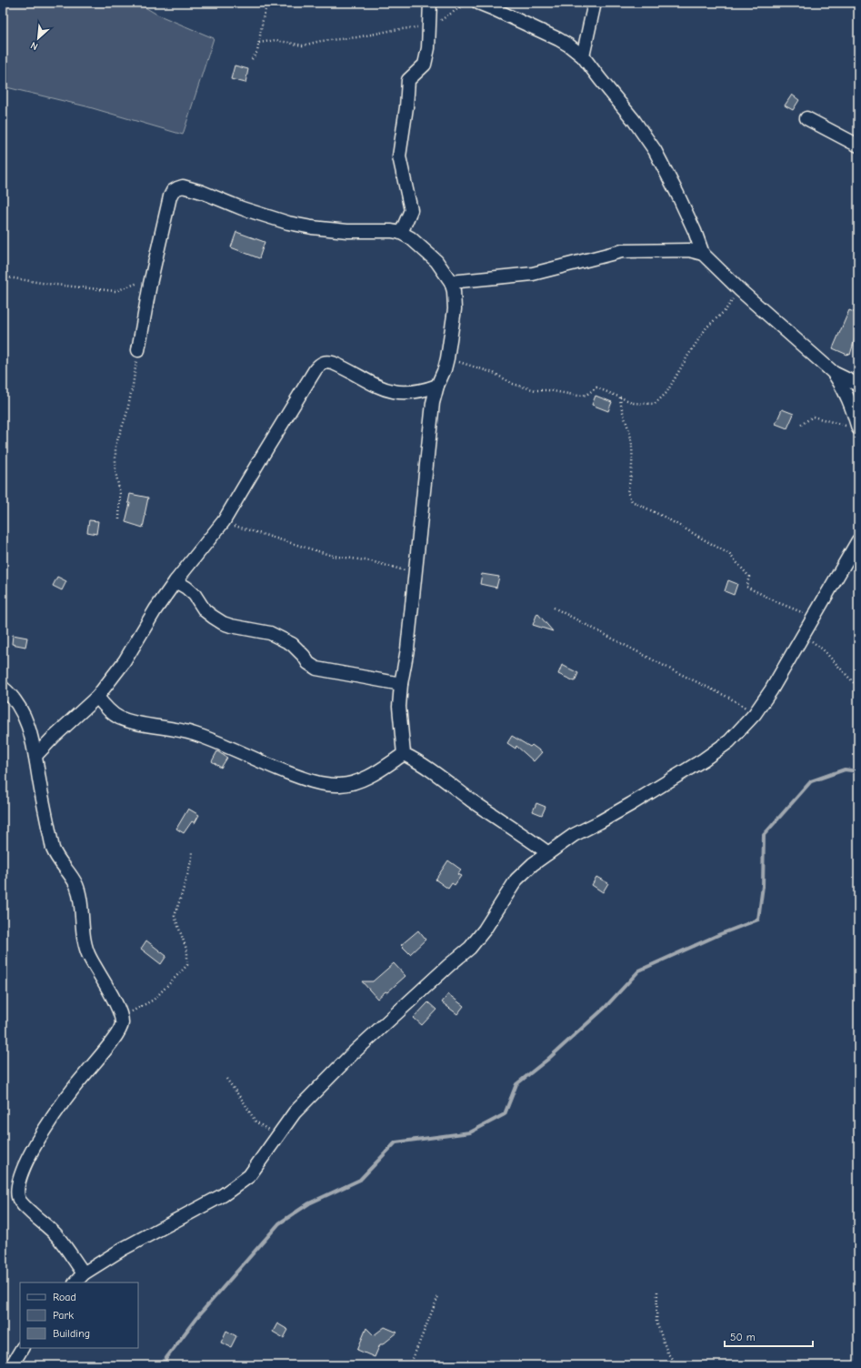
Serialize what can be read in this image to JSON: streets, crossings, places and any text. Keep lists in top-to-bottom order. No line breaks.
{"legend":["Road","Park","Building"],"scale_bar":"50 m","north":"bottom left"}
